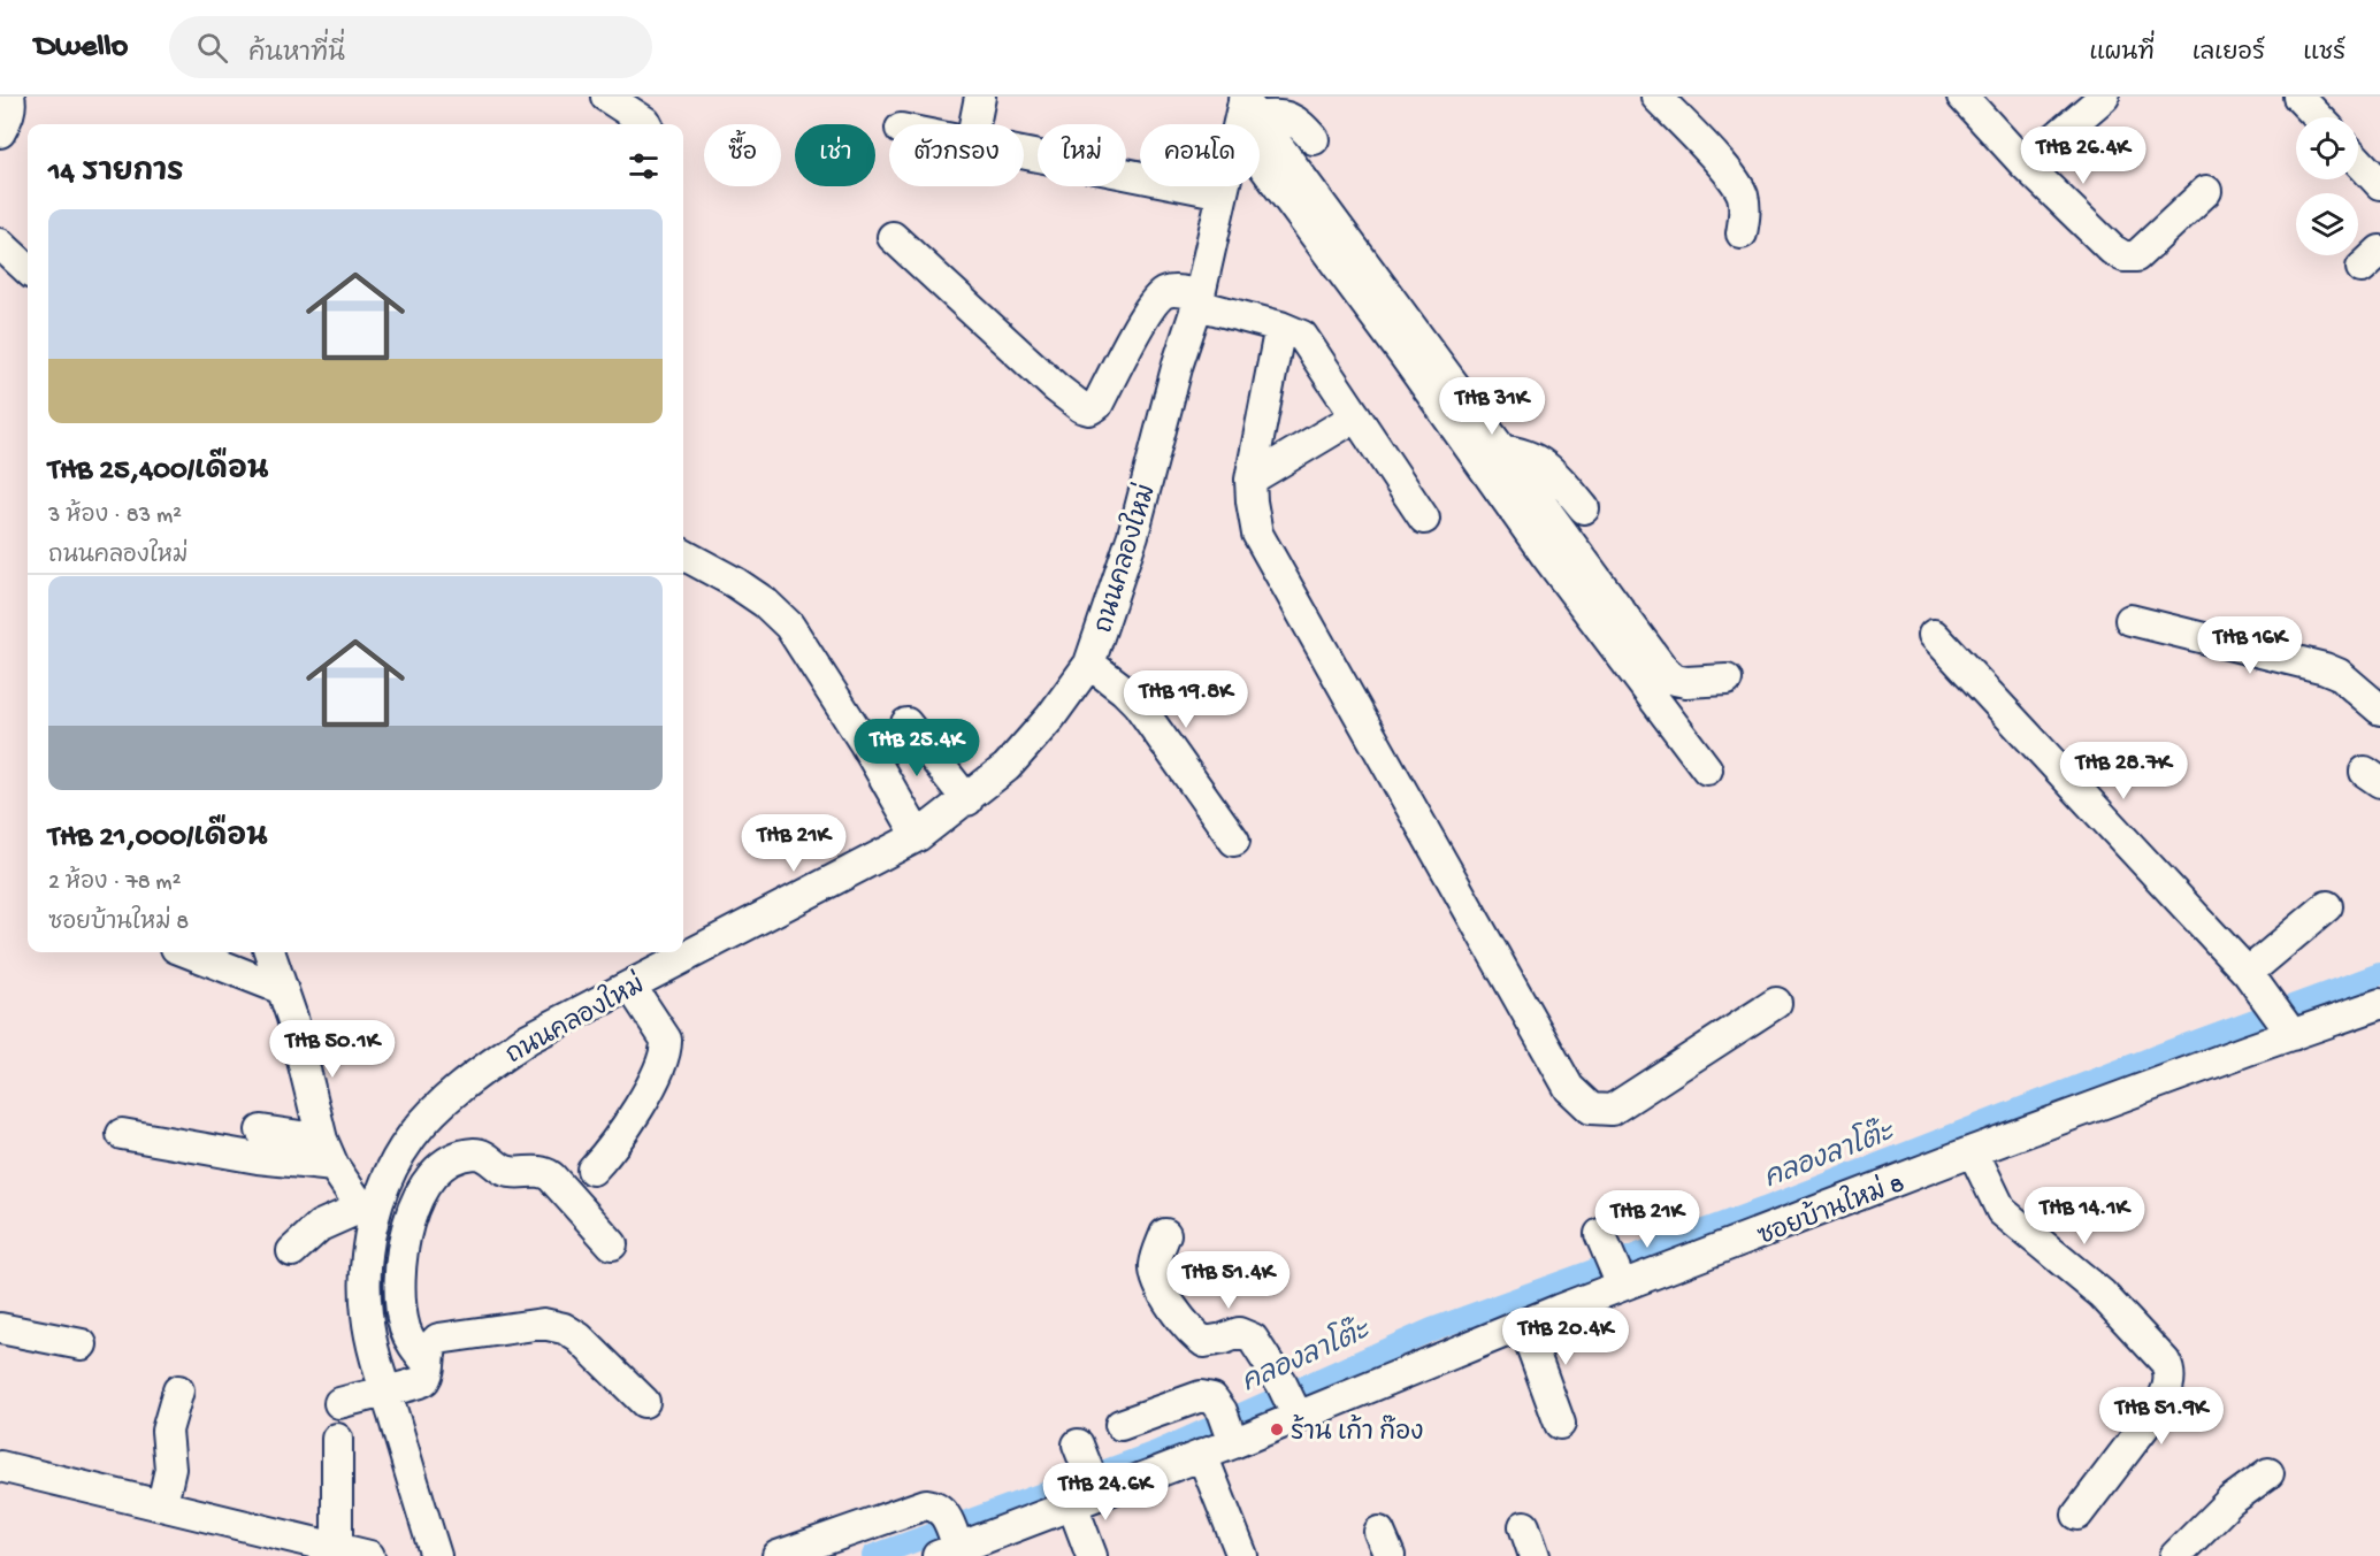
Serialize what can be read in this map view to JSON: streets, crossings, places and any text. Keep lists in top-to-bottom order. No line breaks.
{"streets":{"street":["ถนนคลองใหม่","ซอยบ้านใหม่ 8"]},"water":["คลองลาโต๊ะ"],"places":["ร้าน เก้า ก๊อง"],"page":{"header":"Dwello","search":"ค้นหาที่นี่","nav":["แผนที่","เลเยอร์","แชร์"],"chip":["ซื้อ","เช่า","ตัวกรอง","ใหม่","คอนโด"],"heading":"14 รายการ","price":["THB 26.4K","THB 31K","THB 16K","THB 19.8K","THB 25.4K","THB 28.7K","THB 21K","THB 50.1K","THB 14.1K","THB 21K","THB 51.4K","THB 20.4K","THB 51.9K","THB 24.6K"],"list":[{"name":"THB 25,400/เดือน","note":"3 ห้อง · 83 m² · ถนนคลองใหม่"},{"name":"THB 21,000/เดือน","note":"2 ห้อง · 78 m² · ซอยบ้านใหม่ 8"}]}}
